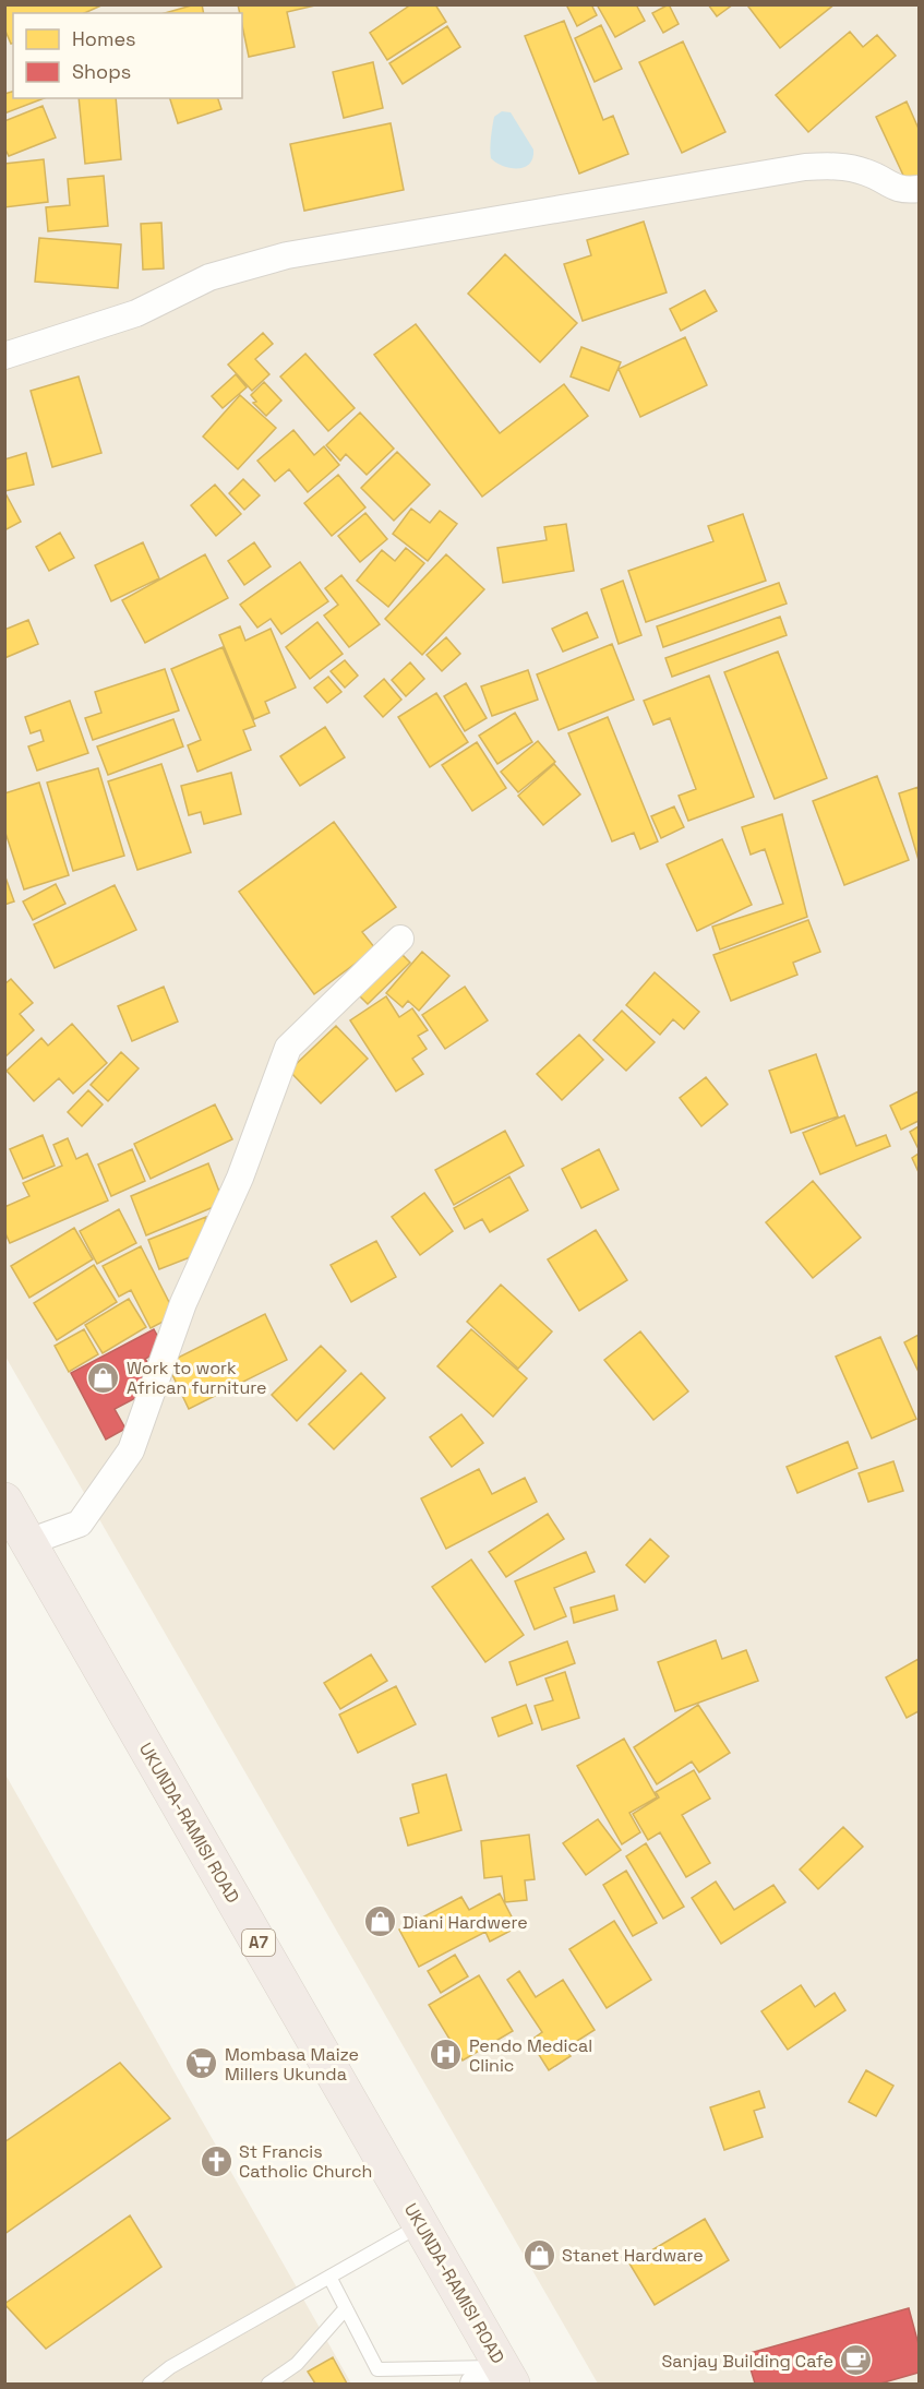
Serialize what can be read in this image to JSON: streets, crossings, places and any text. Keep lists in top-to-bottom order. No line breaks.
{"streets":{"highway":["UKUNDA-RAMISI ROAD","A7"]},"places":{"shop":["Work to work African furniture","Diani Hardwere","Stanet Hardware"],"hospital":["Pendo Medical Clinic"],"supermarket":["Mombasa Maize Millers Ukunda"],"church":["St Francis Catholic Church"],"cafe":["Sanjay Building Cafe"]},"legend":["Homes","Shops"]}
